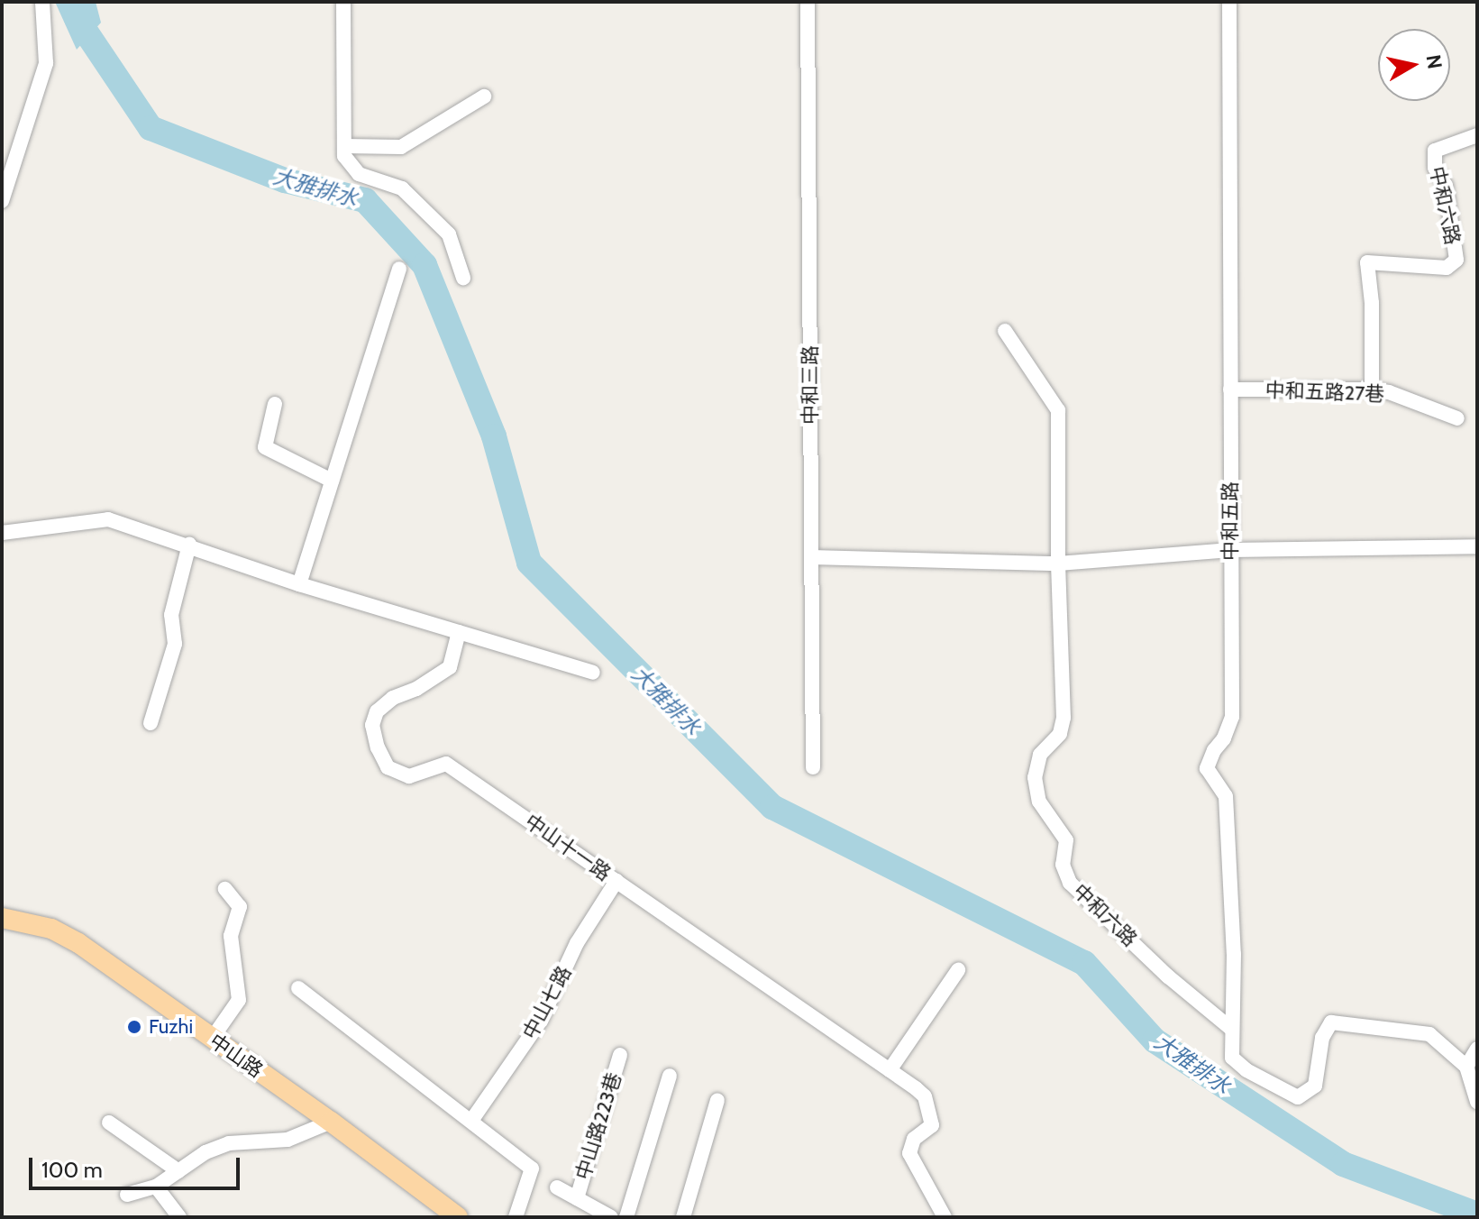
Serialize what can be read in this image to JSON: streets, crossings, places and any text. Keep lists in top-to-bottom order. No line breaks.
{"streets":{"main road":["中山路"],"street":["中和六路","中和三路","中和五路27巷","中和五路","中山十一路","中山七路","中山路223巷"]},"crossings":[["中和六路","中和五路27巷"],["中和六路","中和五路"],["中和五路27巷","中和五路"],["中山十一路","中山七路"]],"water":["大雅排水"],"places":["Fuzhi"],"scale_bar":"100 m","north":"right"}
